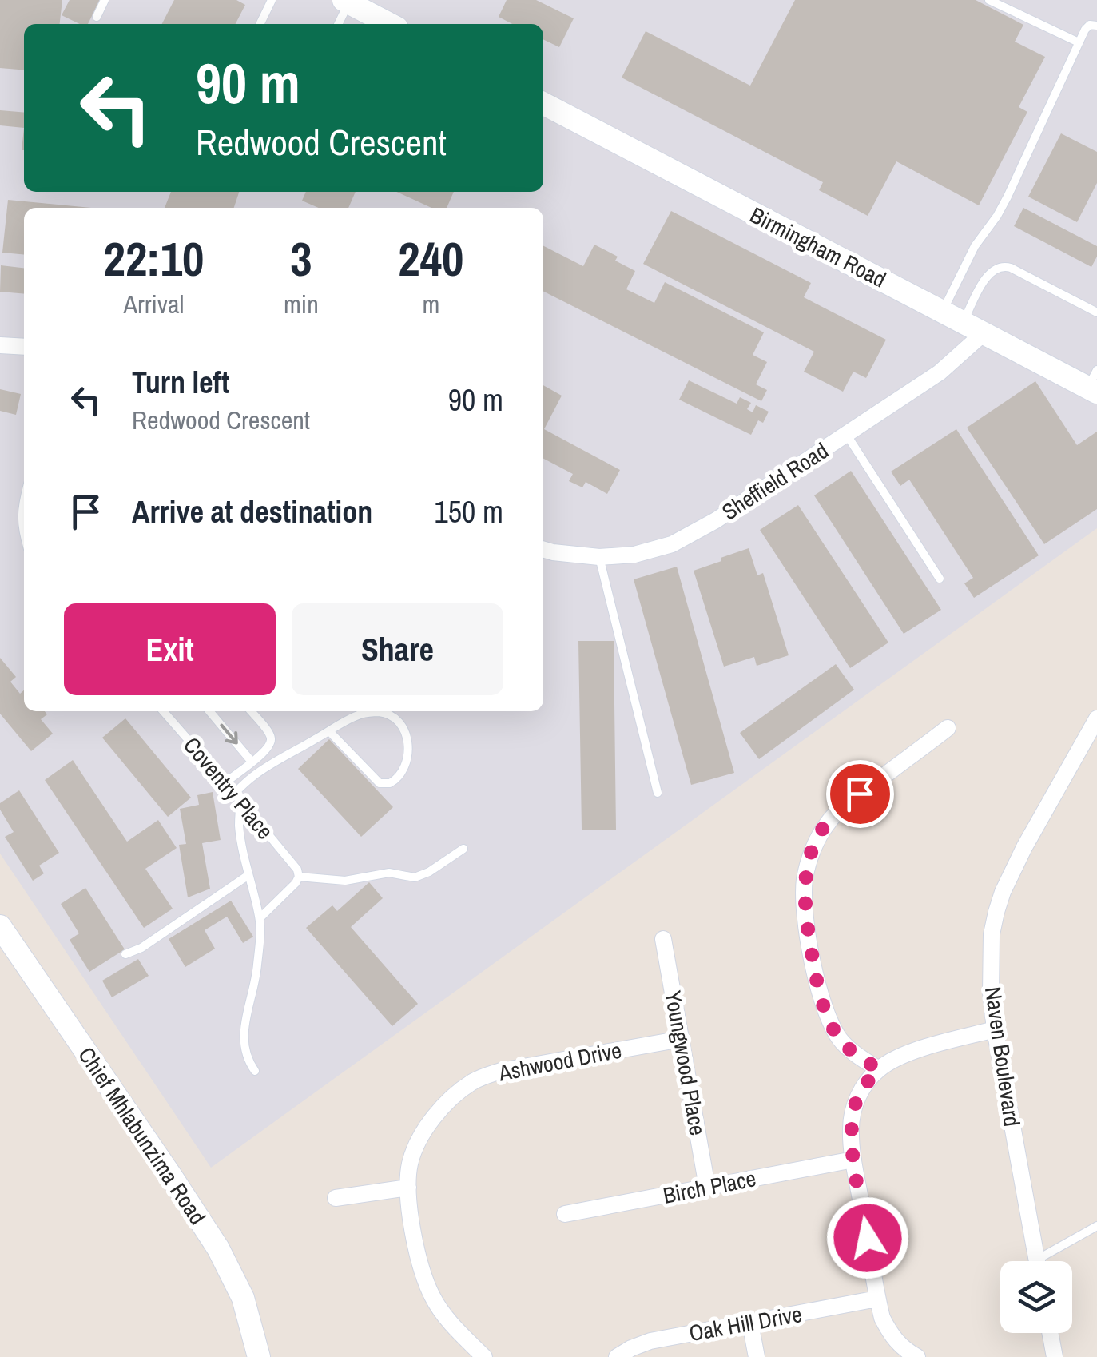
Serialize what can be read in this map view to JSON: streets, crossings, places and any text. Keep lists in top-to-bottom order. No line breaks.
{"streets":{"street":["Birmingham Road","Sheffield Road","Naven Boulevard","Ashwood Drive","Youngwood Place","Chief Mhlabunzima Road","Birch Place","Oak Hill Drive"],"lane":["Coventry Place"]},"crossings":[["Birmingham Road","Sheffield Road"],["Ashwood Drive","Youngwood Place"],["Youngwood Place","Birch Place"]],"page":{"turn":["90 m","Redwood Crescent"],"eta":["22:10","Arrival","3","min","240","m"],"list":[{"name":"Turn left","note":"Redwood Crescent","value":"90 m"},{"name":"Arrive at destination","value":"150 m"}],"buttons":["Exit","Share"]}}
